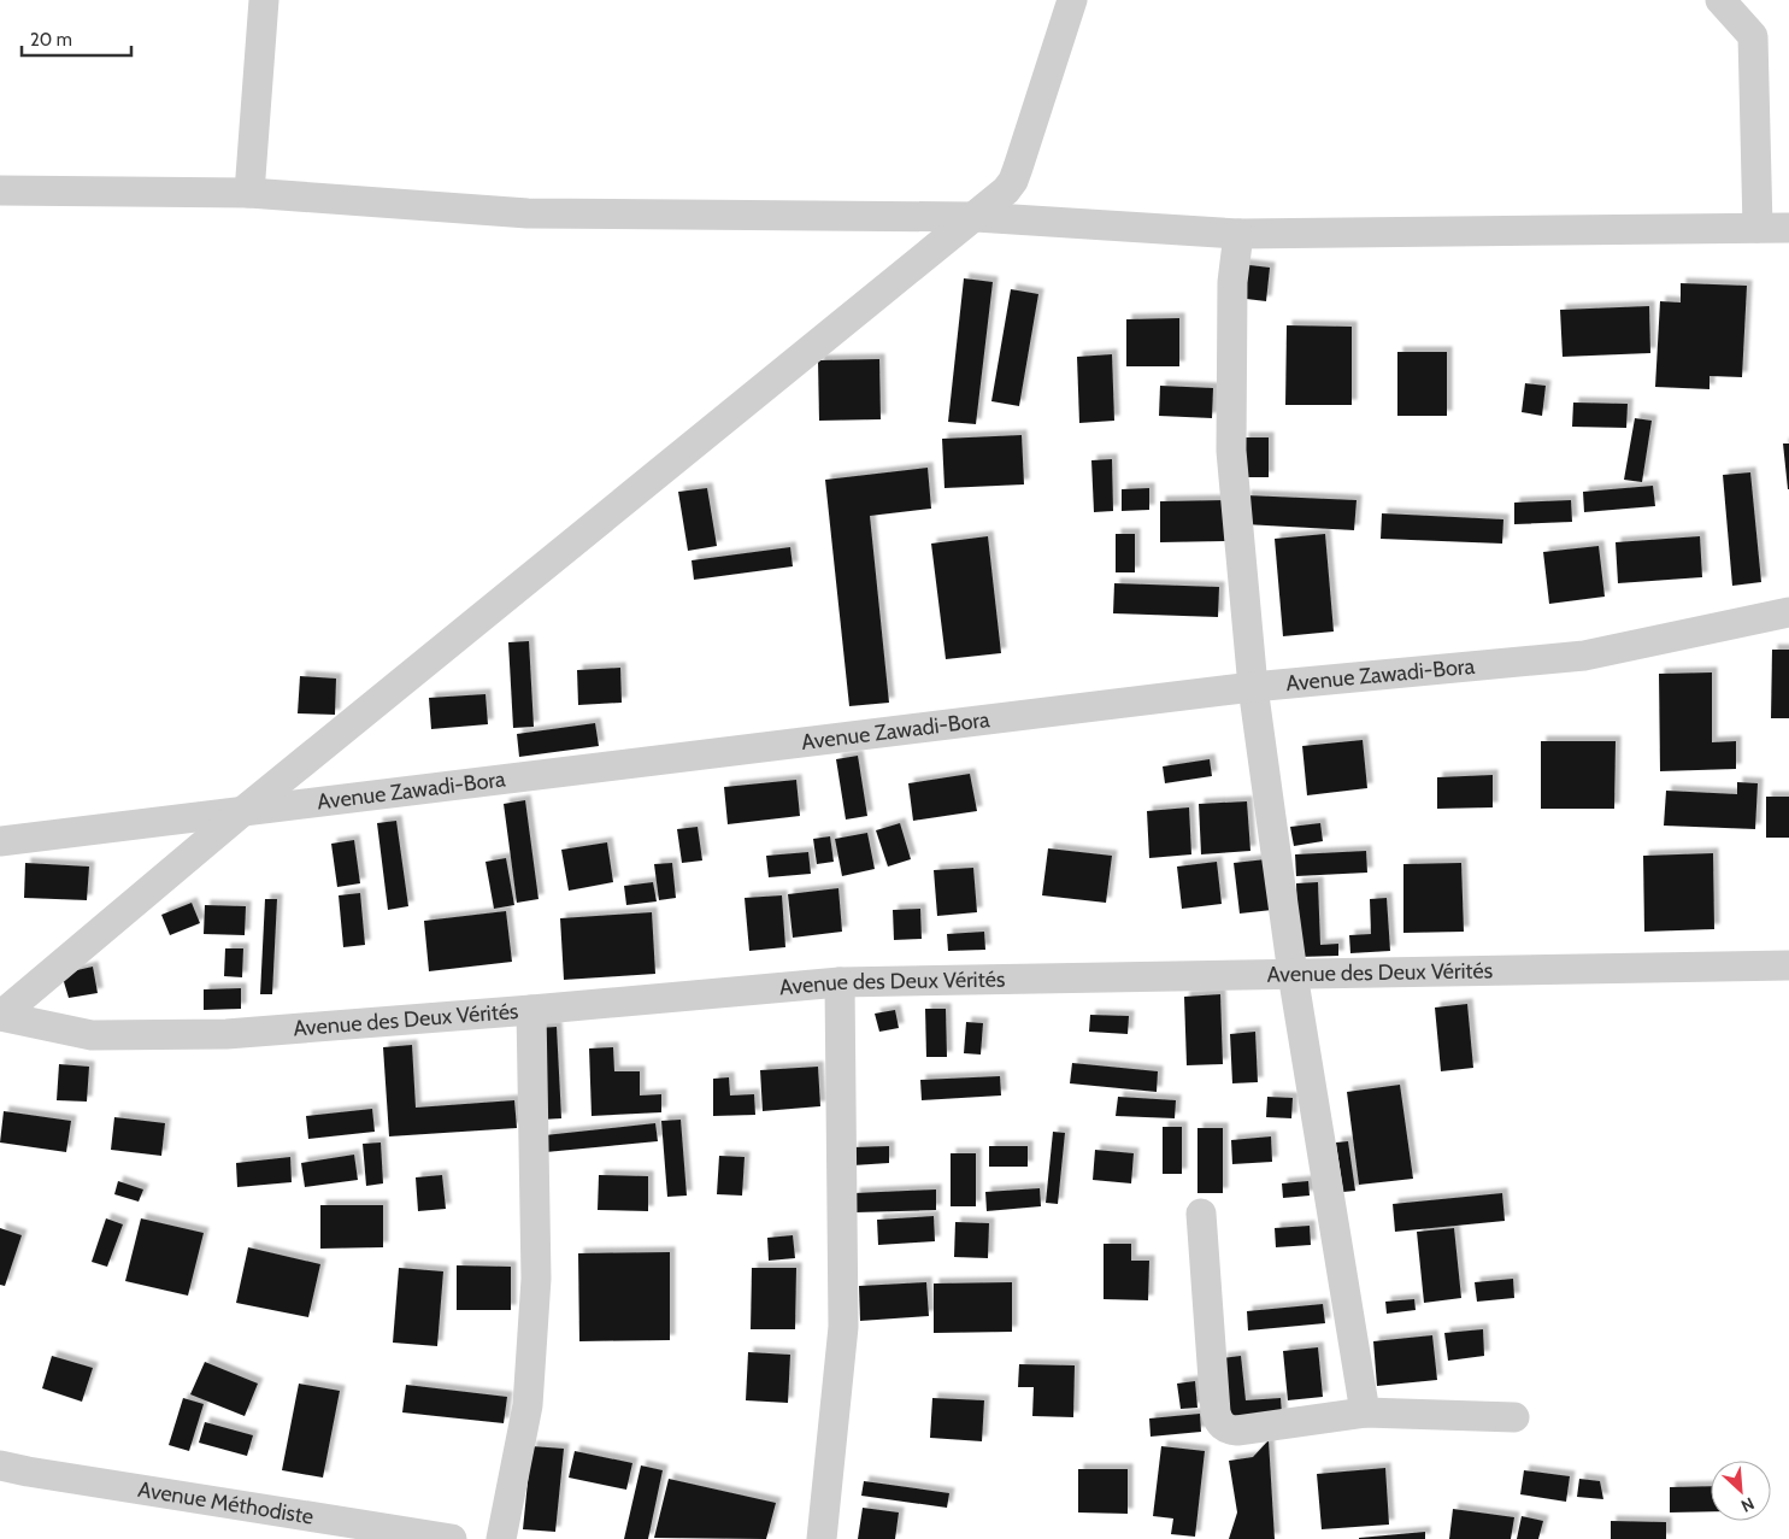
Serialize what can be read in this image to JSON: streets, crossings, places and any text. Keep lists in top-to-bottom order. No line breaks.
{"streets":{"street":["Avenue Zawadi-Bora","Avenue des Deux Vérités","Avenue Méthodiste"]},"scale_bar":"20 m","north":"bottom right"}
